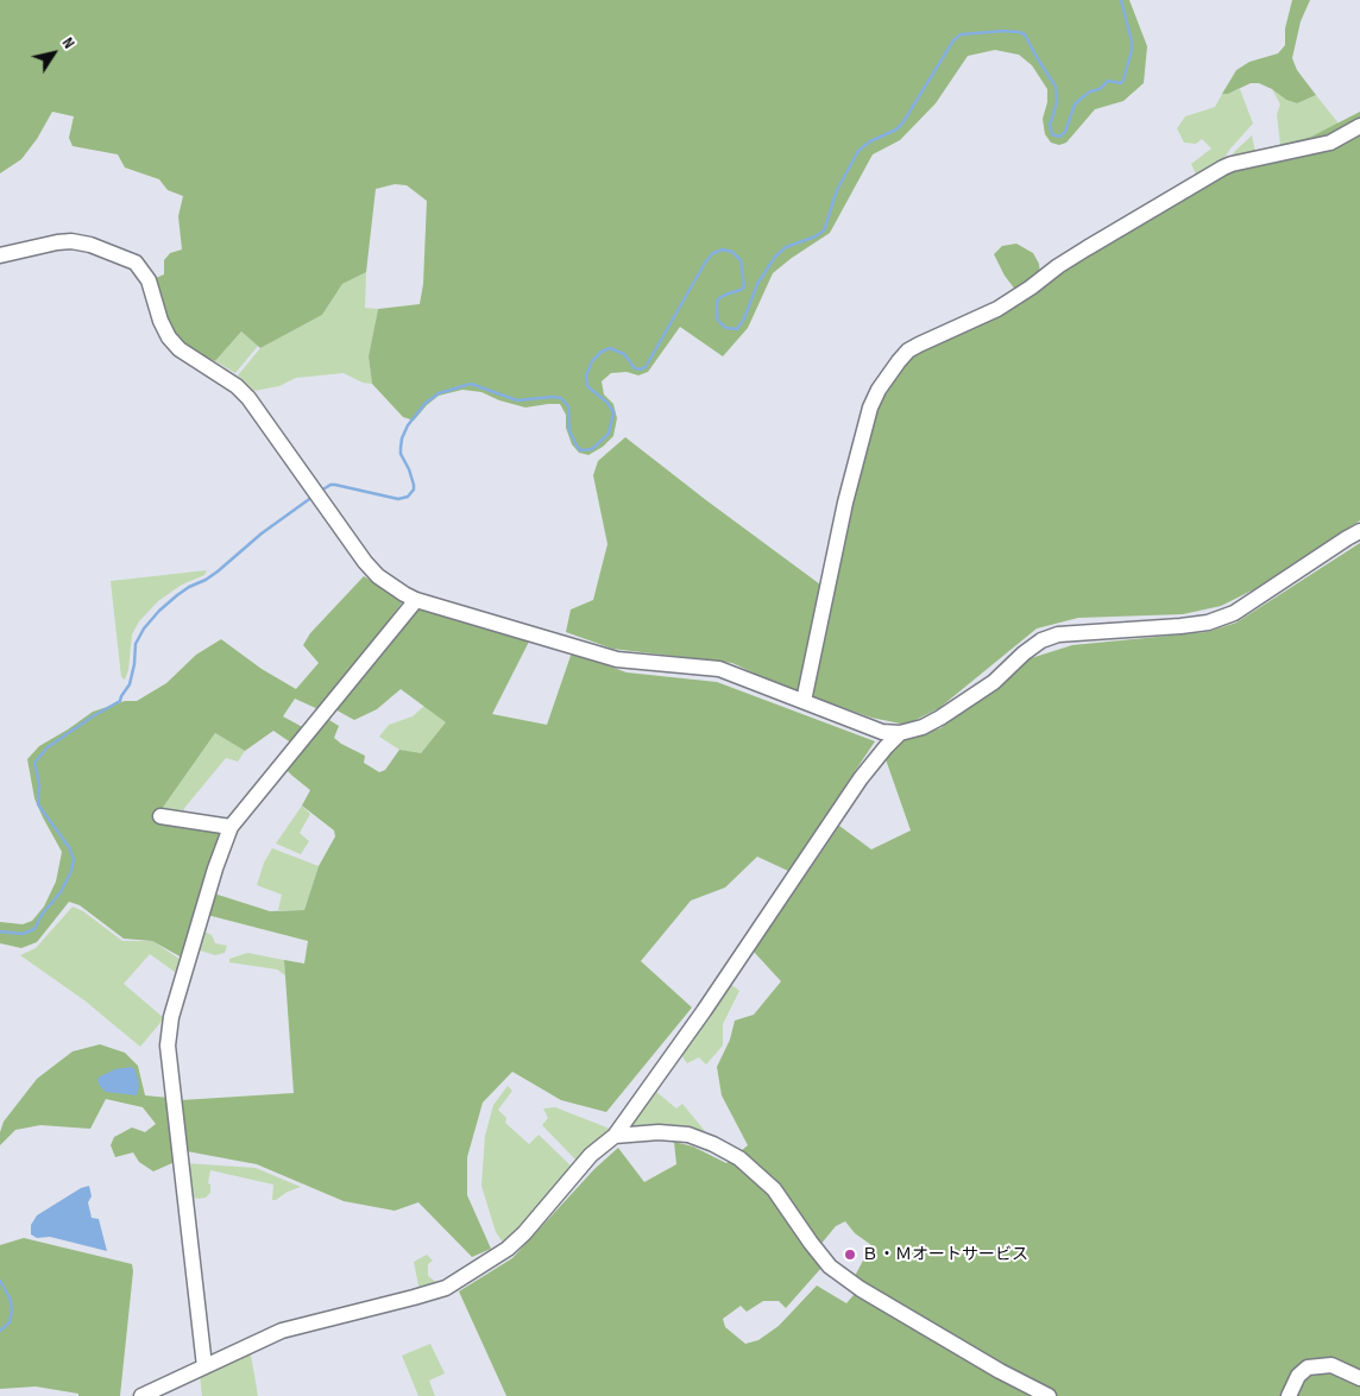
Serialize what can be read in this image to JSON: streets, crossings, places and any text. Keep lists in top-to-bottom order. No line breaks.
{"places":["Ｂ・Ｍオートサービス"],"north":"top right"}
